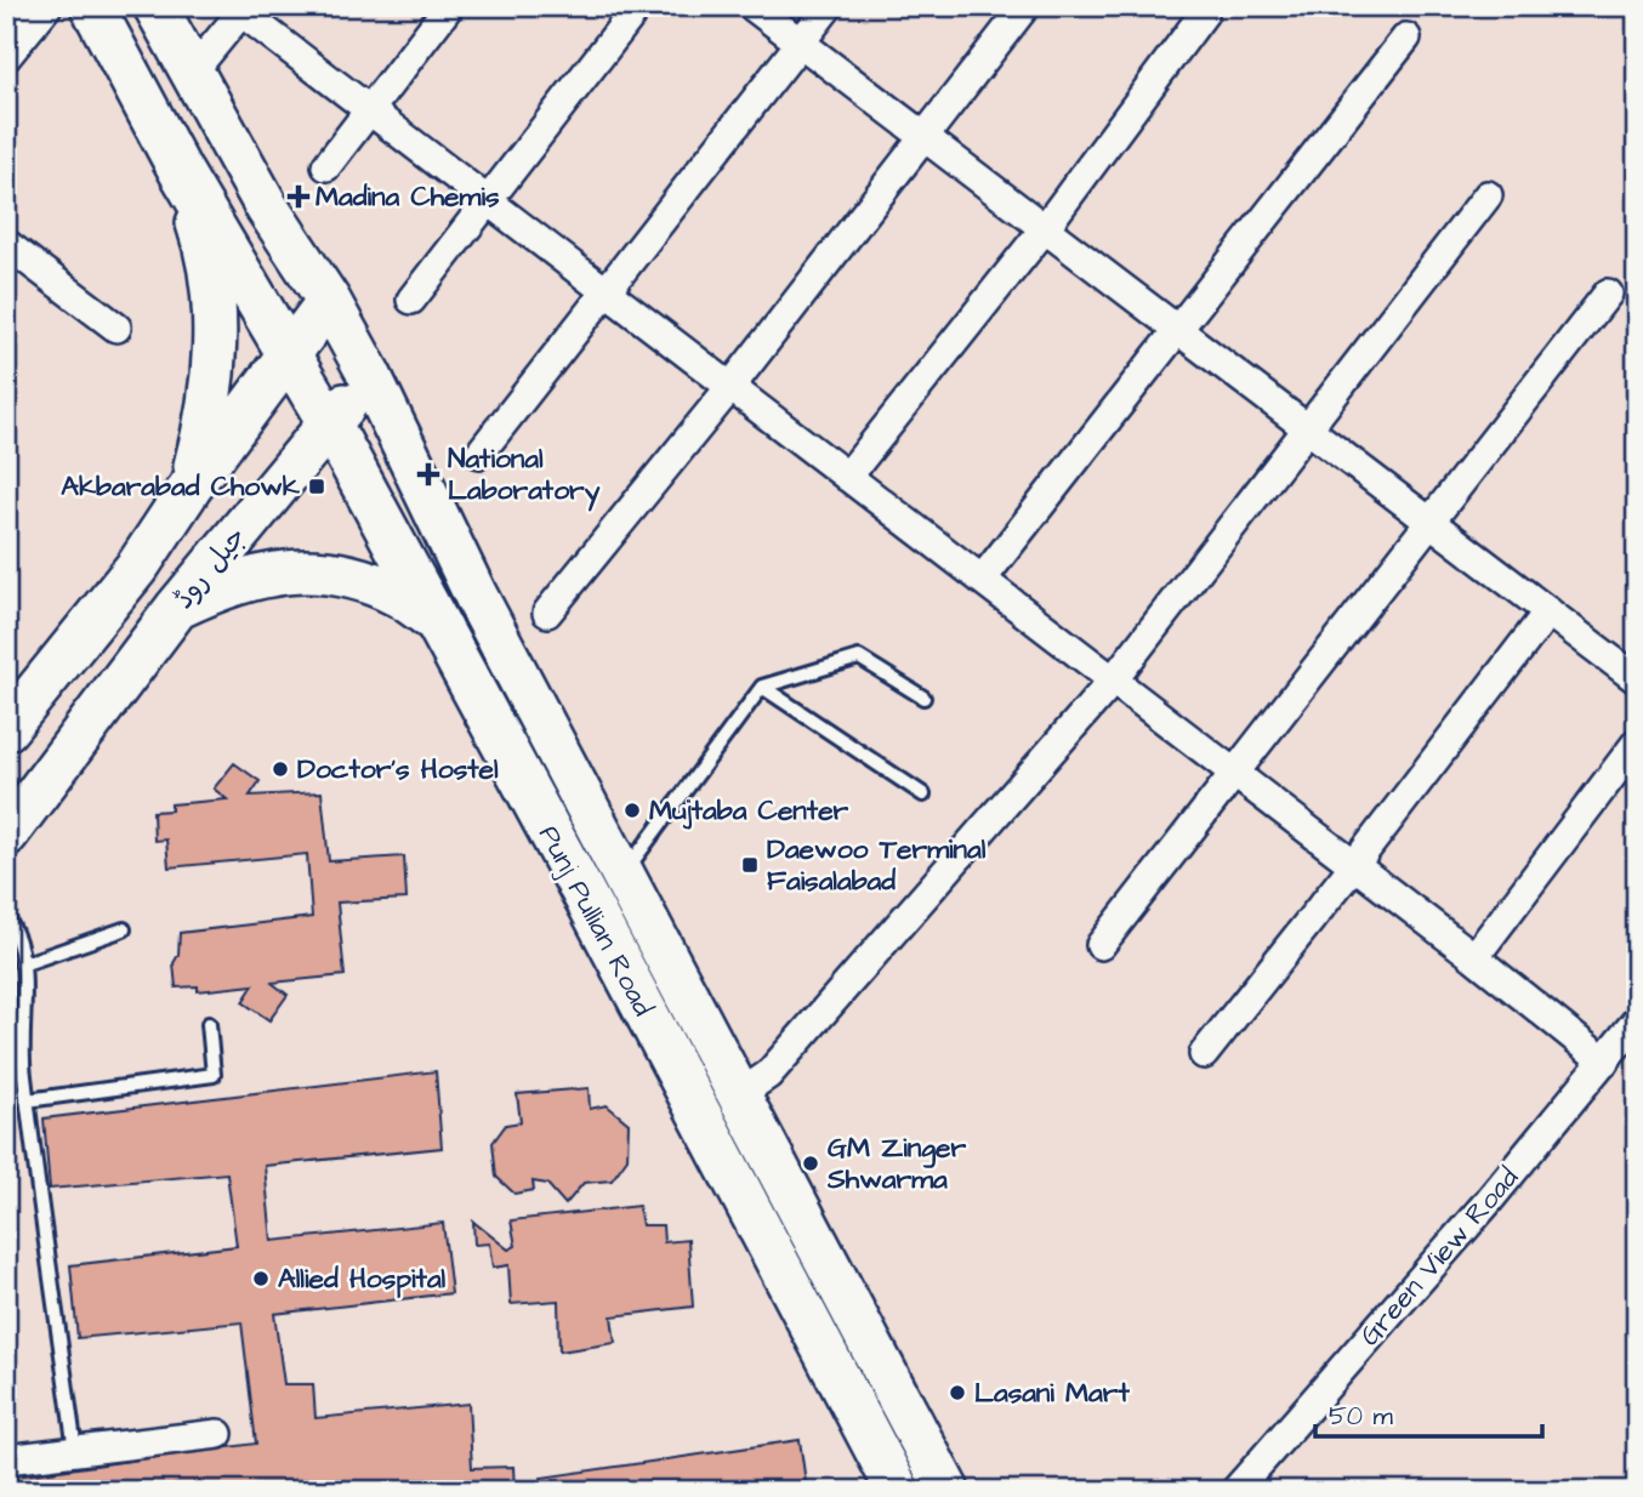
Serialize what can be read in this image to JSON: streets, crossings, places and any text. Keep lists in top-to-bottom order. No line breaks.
{"streets":{"main road":["جیل روڈ","Punj Pullian Road"],"street":["Green View Road"]},"crossings":[["جیل روڈ","Punj Pullian Road"]],"places":{"health":["Madina Chemis","National Laboratory"],"transit":["Akbarabad Chowk","Daewoo Terminal Faisalabad"],"other":["Doctor's Hostel","Mujtaba Center","GM Zinger Shwarma","Allied Hospital","Lasani Mart"]},"scale_bar":"50 m"}
